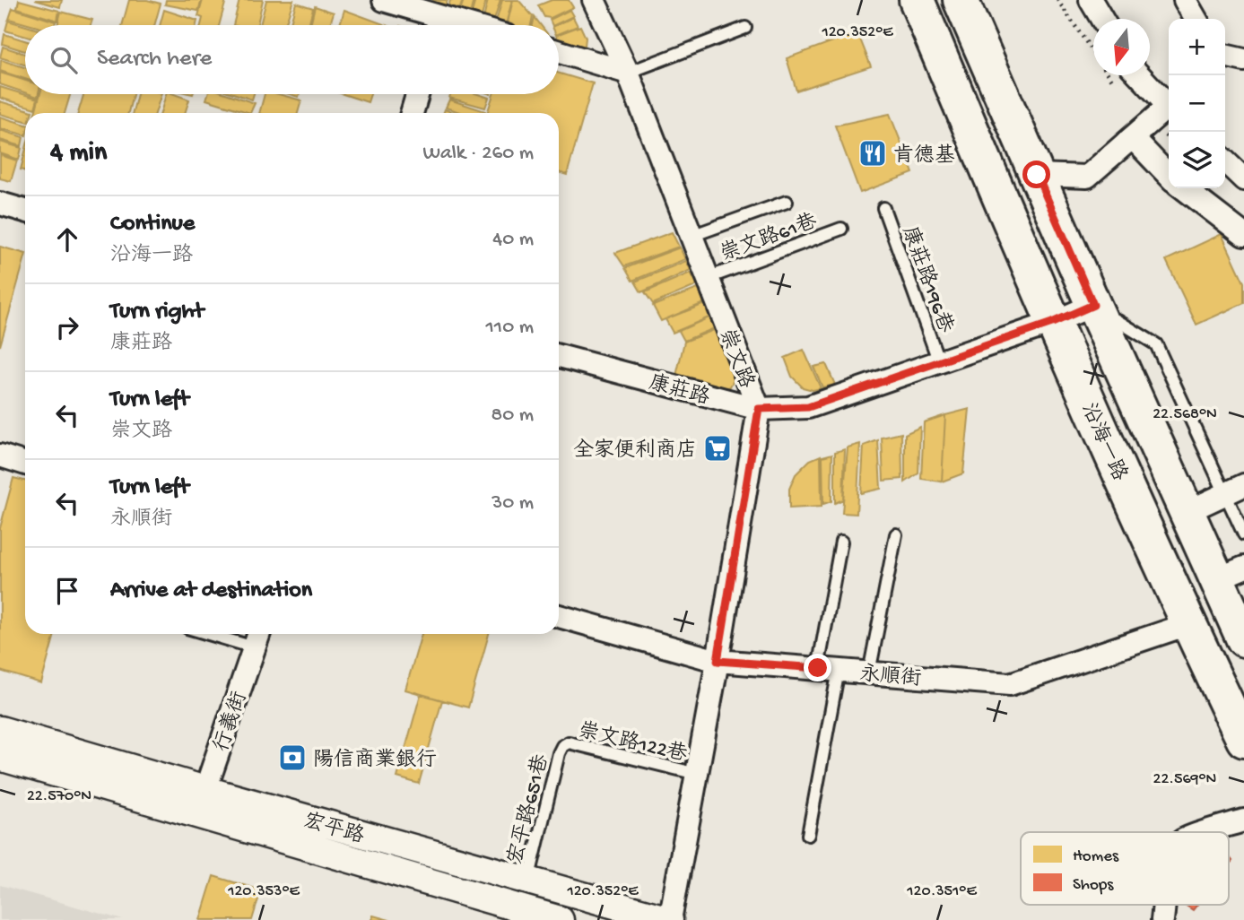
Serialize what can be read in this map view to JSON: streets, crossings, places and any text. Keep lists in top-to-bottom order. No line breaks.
{"streets":{"main road":["沿海一路"],"street":["崇文路","康莊路","永順街","行義街","宏平路"],"lane":["崇文路61巷","康莊路196巷","崇文路122巷","宏平路651巷"]},"crossings":[["崇文路61巷","崇文路"],["康莊路196巷","康莊路"],["崇文路","康莊路"],["崇文路","永順街"],["崇文路","崇文路122巷"],["崇文路","宏平路"],["康莊路","沿海一路"],["沿海一路","永順街"],["行義街","宏平路"],["崇文路122巷","宏平路651巷"],["宏平路651巷","宏平路"]],"places":{"restaurant":["肯德基"],"supermarket":["全家便利商店"],"bank":["陽信商業銀行"]},"legend":["Homes","Shops"],"north":"bottom","page":{"map_buttons":["+","−"],"search":"Search here","heading":["4 min","Walk · 260 m"],"list":[["Continue","沿海一路","40 m"],["Turn right","康莊路","110 m"],["Turn left","崇文路","80 m"],["Turn left","永順街","30 m"],"Arrive at destination"]},"coordinates":["120.352°E","22.568°N","22.569°N","22.570°N","120.353°E","120.351°E"]}
